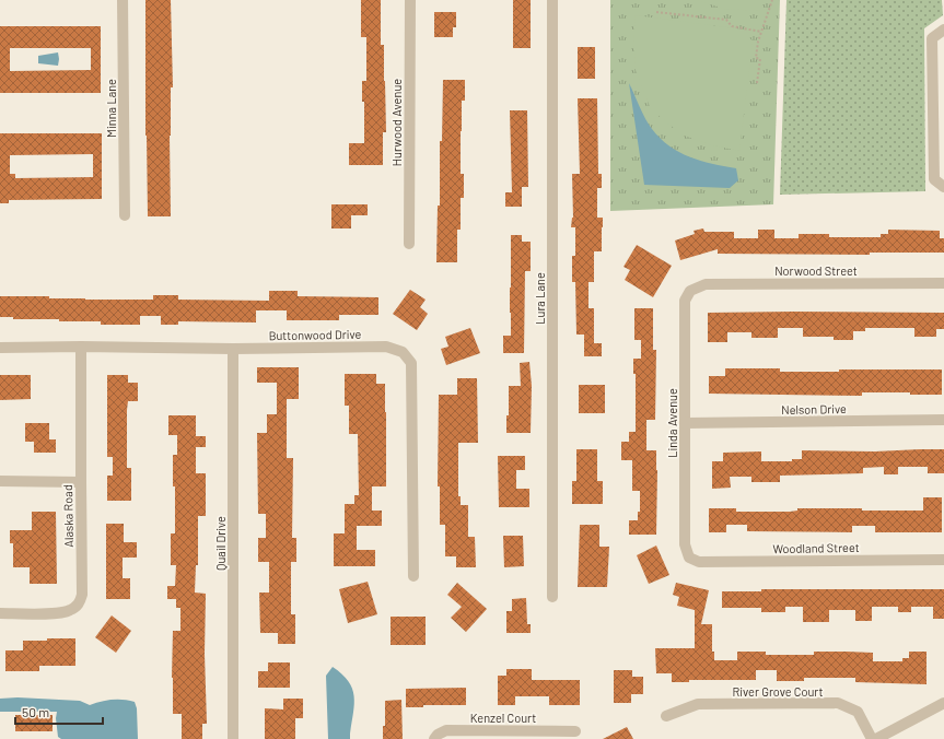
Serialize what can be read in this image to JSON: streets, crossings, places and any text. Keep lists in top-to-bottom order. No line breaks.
{"streets":{"street":["Minna Lane","Hurwood Avenue","Norwood Street","Lura Lane","Buttonwood Drive","Nelson Drive","Linda Avenue","Alaska Road","Quail Drive","Woodland Street","River Grove Court","Kenzel Court"]},"crossings":[["Norwood Street","Linda Avenue"],["Buttonwood Drive","Alaska Road"],["Buttonwood Drive","Quail Drive"],["Nelson Drive","Linda Avenue"],["Linda Avenue","Woodland Street"]],"scale_bar":"50 m"}
